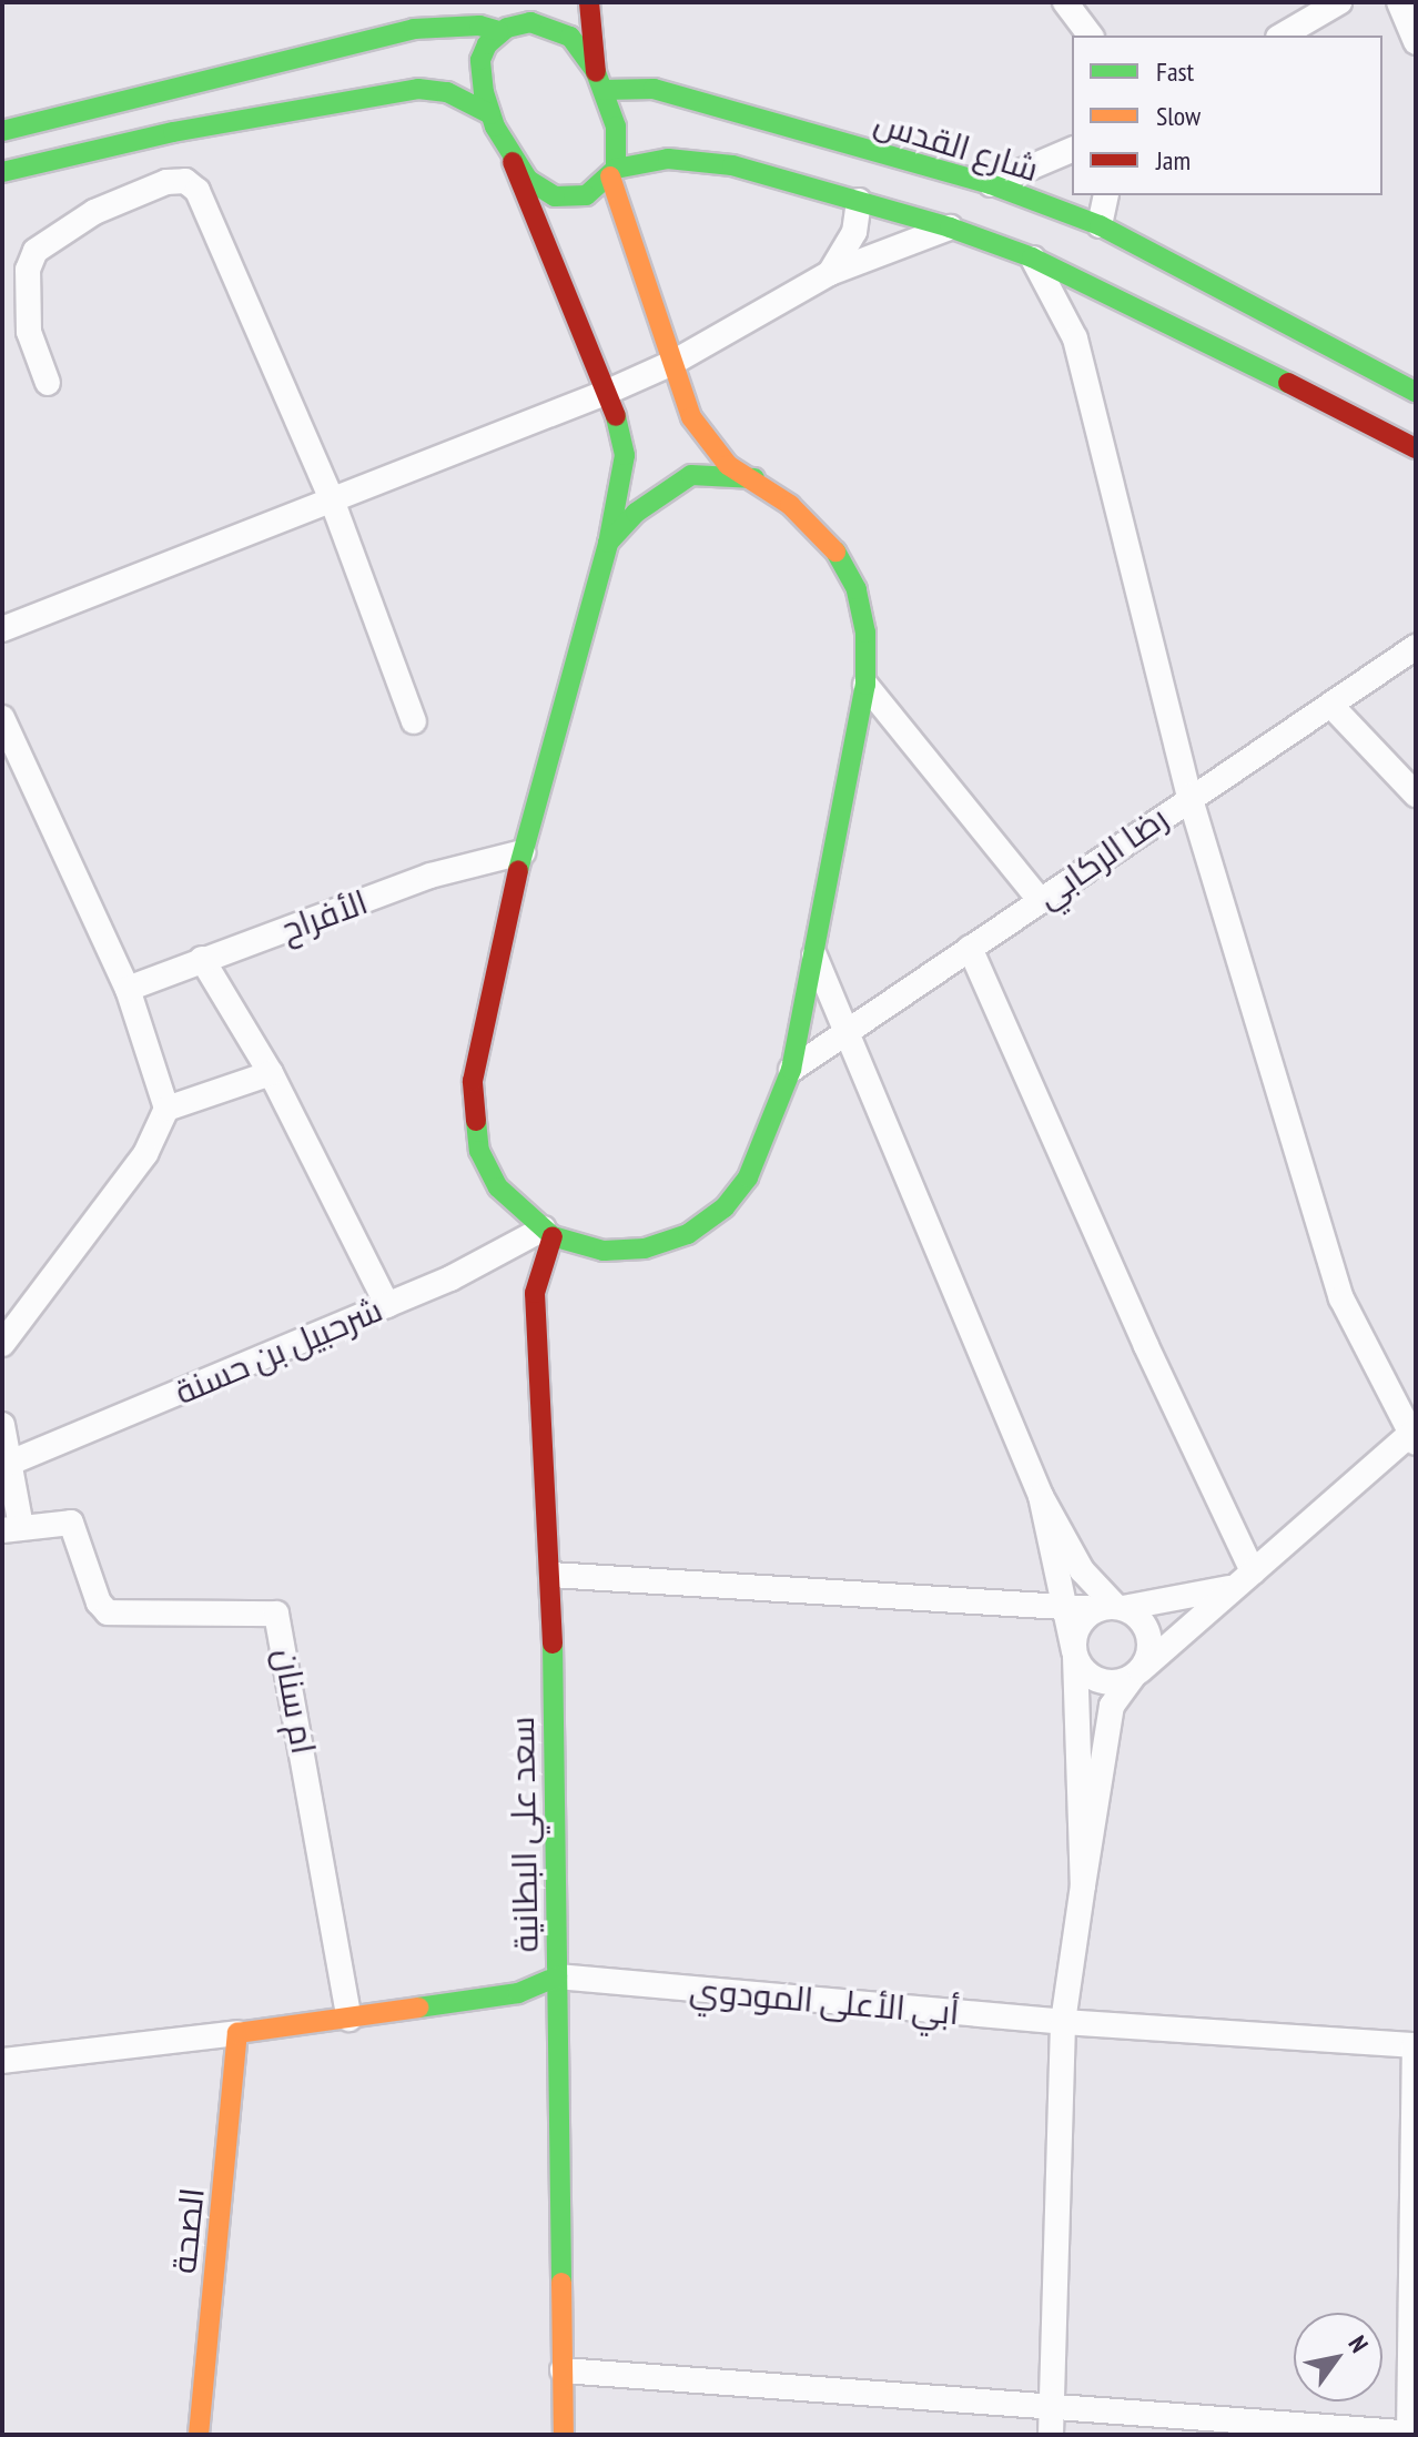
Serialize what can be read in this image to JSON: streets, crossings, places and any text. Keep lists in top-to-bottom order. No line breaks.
{"streets":{"main road":["شارع القدس","سعد علي البطانية","أبي الأعلى المودوي","الصحة"],"street":["رضا الركابي","الأفراح","شرحبيل بن حسنة","ام سنان"]},"crossings":[["شرحبيل بن حسنة","سعد علي البطانية"],["ام سنان","أبي الأعلى المودوي"],["سعد علي البطانية","أبي الأعلى المودوي"],["أبي الأعلى المودوي","الصحة"]],"legend":["Fast","Slow","Jam"],"north":"top right"}
